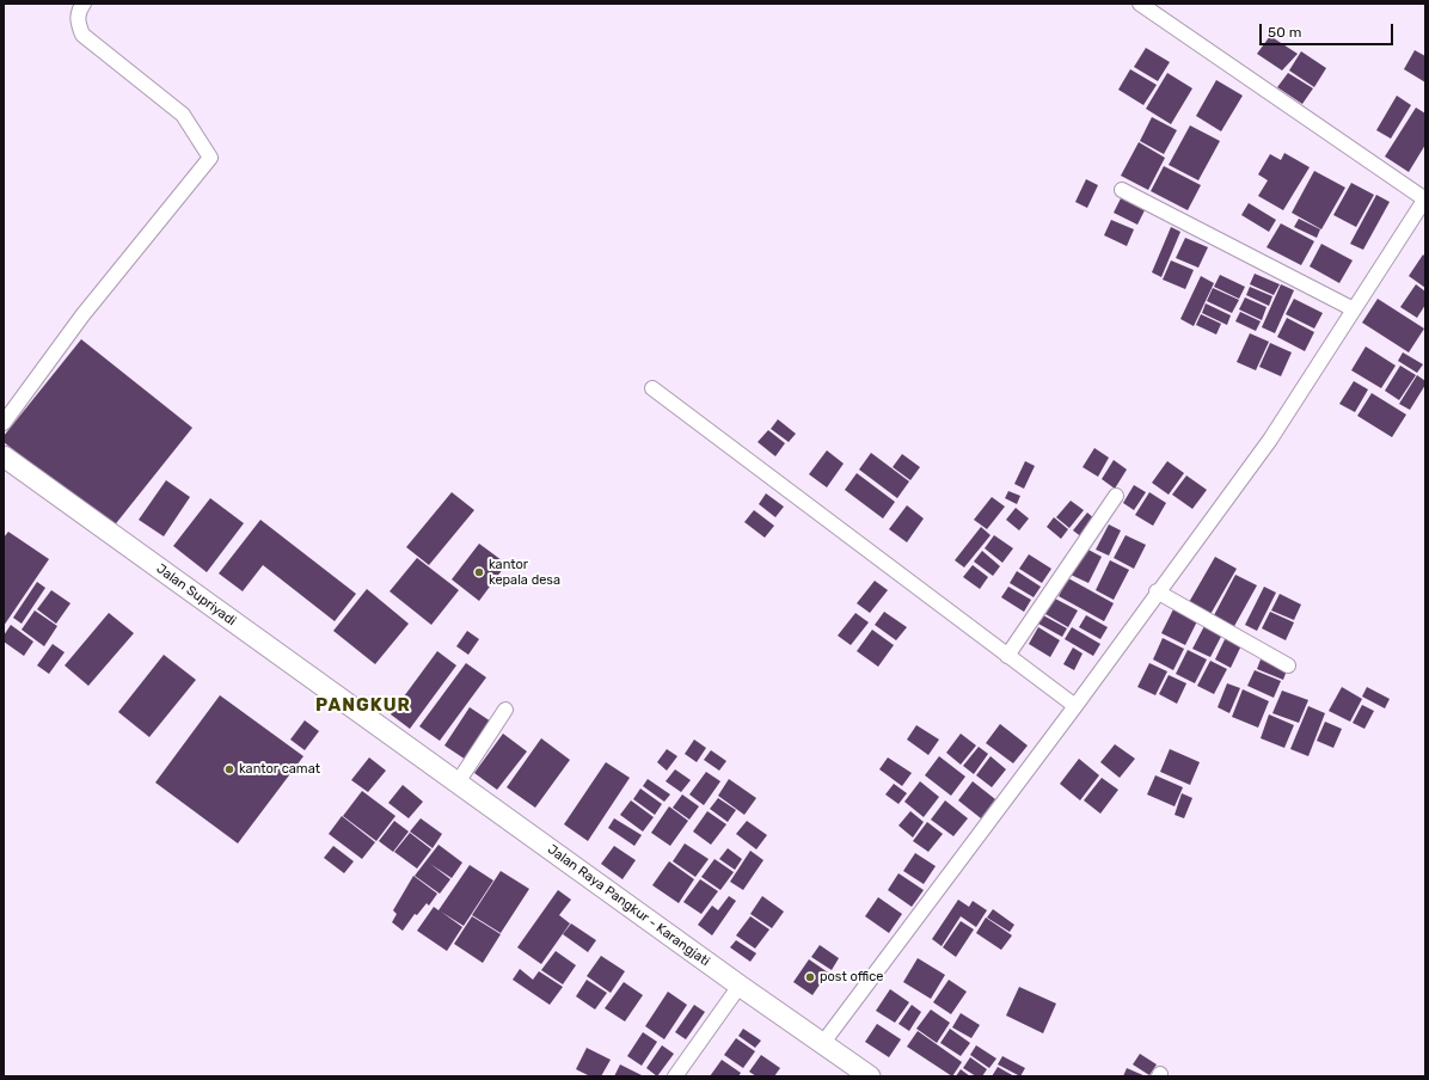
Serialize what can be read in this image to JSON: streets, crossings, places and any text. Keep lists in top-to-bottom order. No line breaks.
{"streets":{"main road":["Jalan Supriyadi","Jalan Raya Pangkur - Karangjati"]},"crossings":[["Jalan Supriyadi","Jalan Raya Pangkur - Karangjati"]],"districts":["PANGKUR"],"places":["kantor kepala desa","kantor camat","post office"],"scale_bar":"50 m"}
